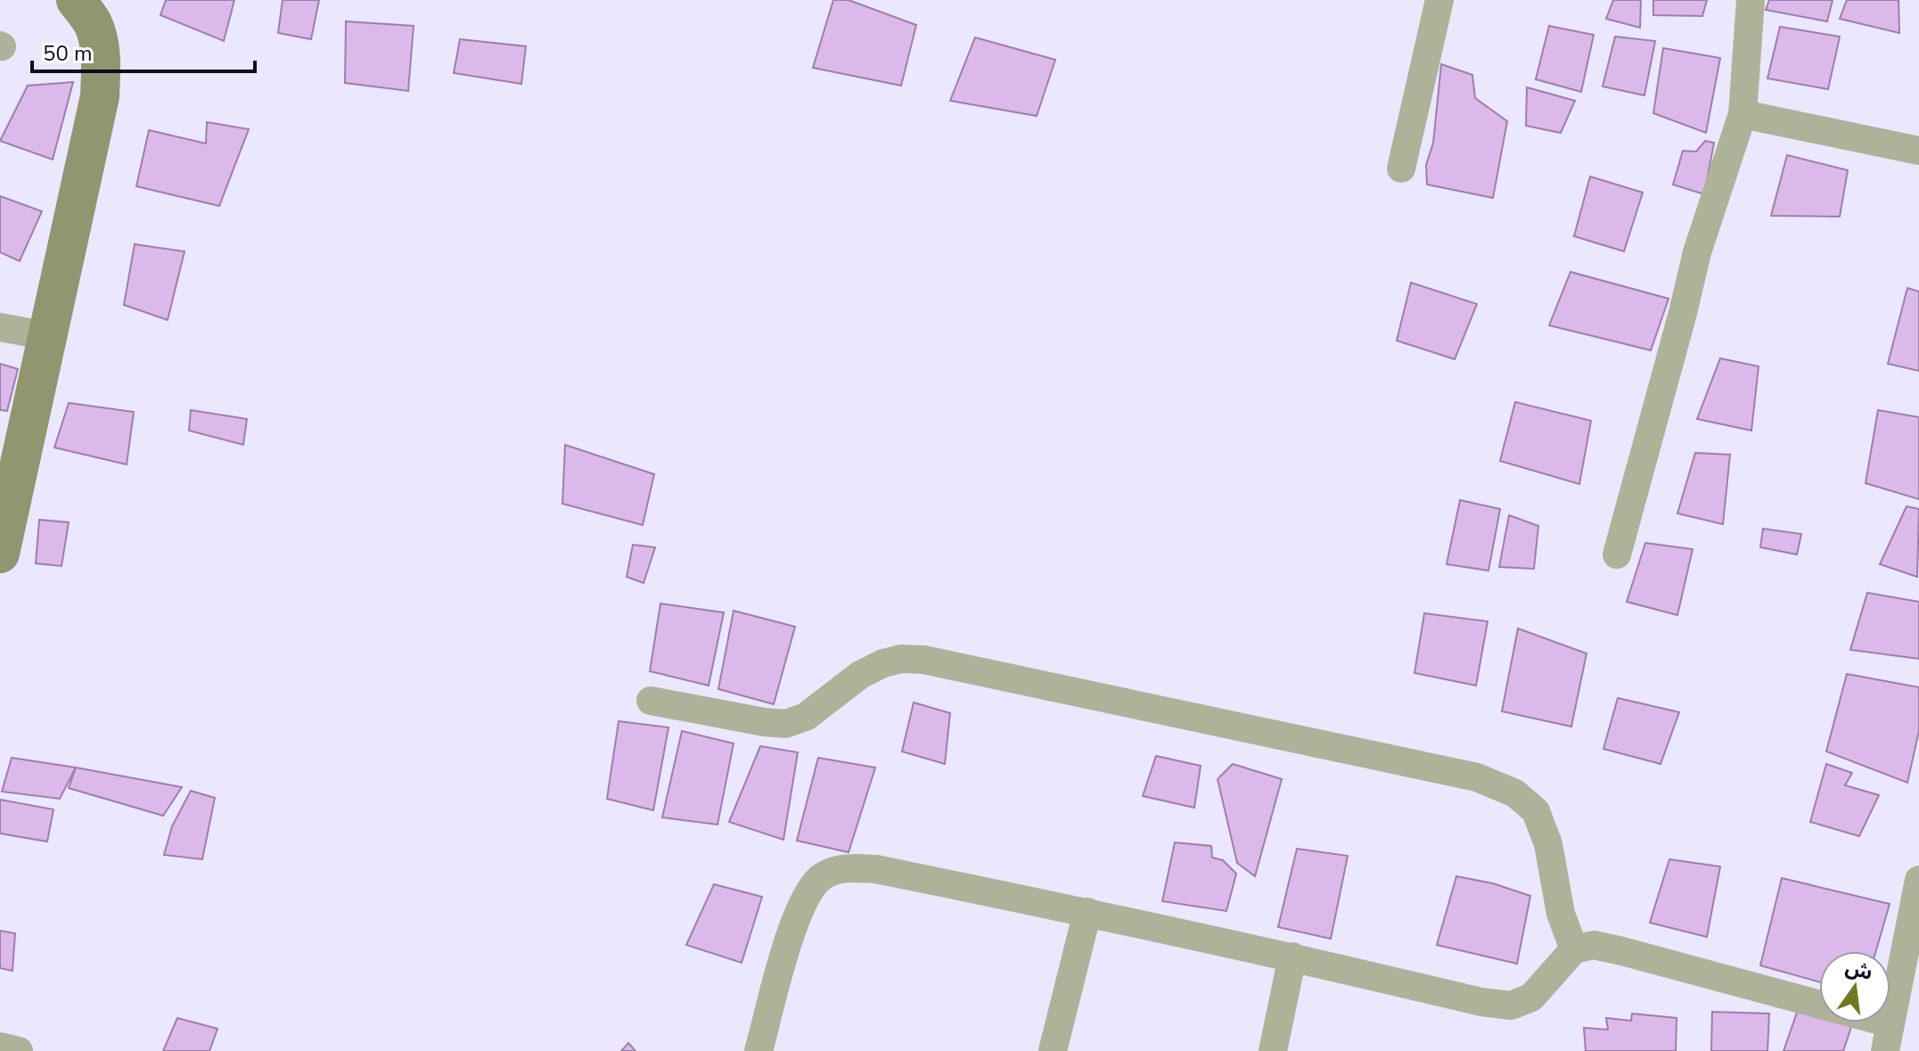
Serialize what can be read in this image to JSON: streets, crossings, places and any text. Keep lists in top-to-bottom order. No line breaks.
{"scale_bar":"50 m","north":"top"}
